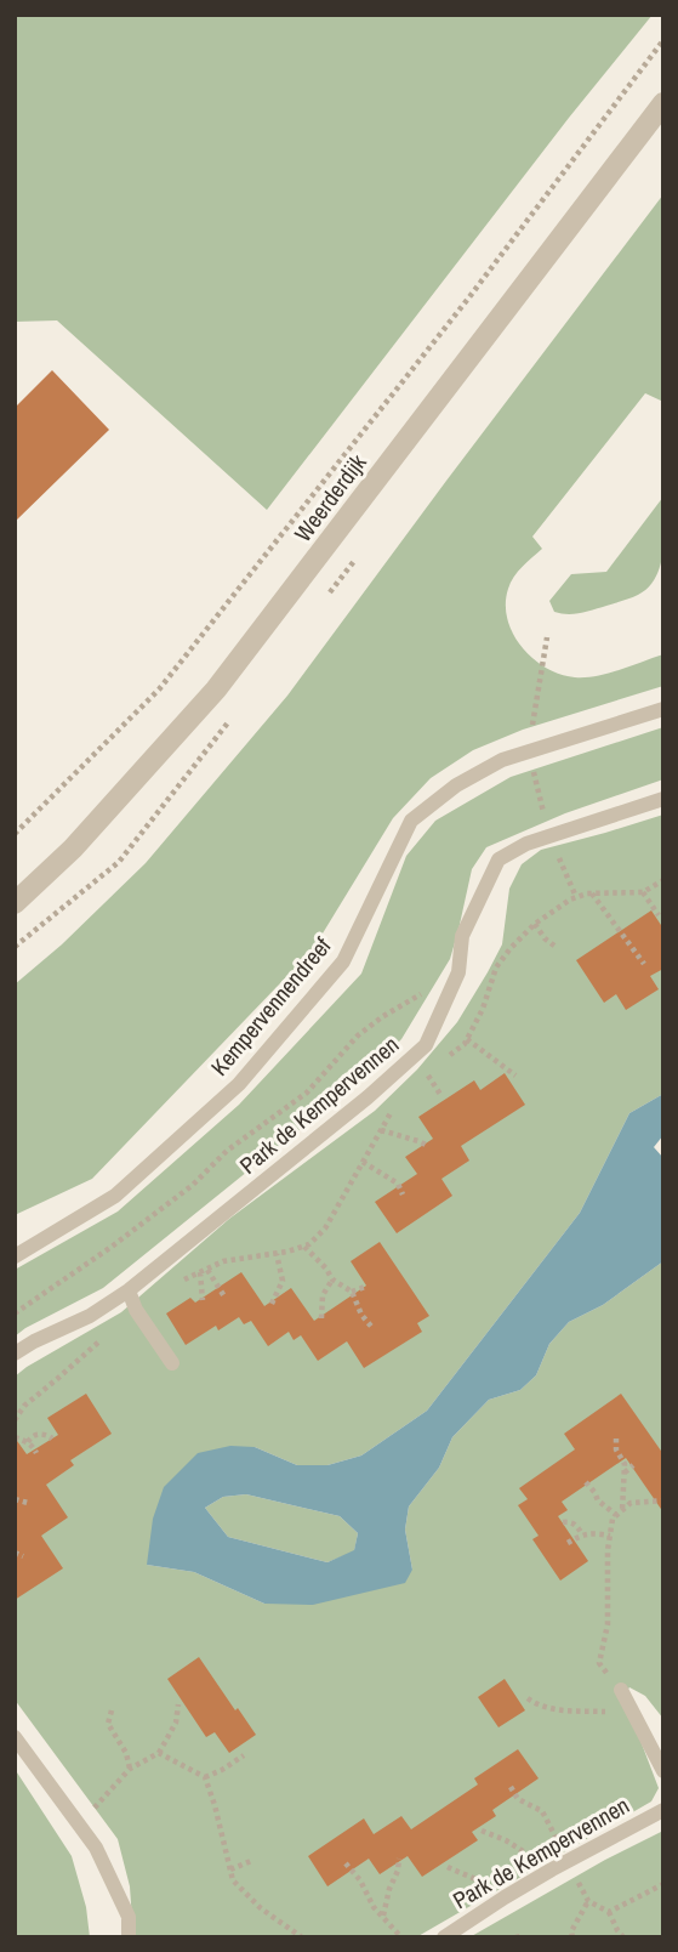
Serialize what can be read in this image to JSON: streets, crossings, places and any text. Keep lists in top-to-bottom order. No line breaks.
{"streets":{"street":["Weerderdijk"],"lane":["Kempervennendreef","Park de Kempervennen"]}}
